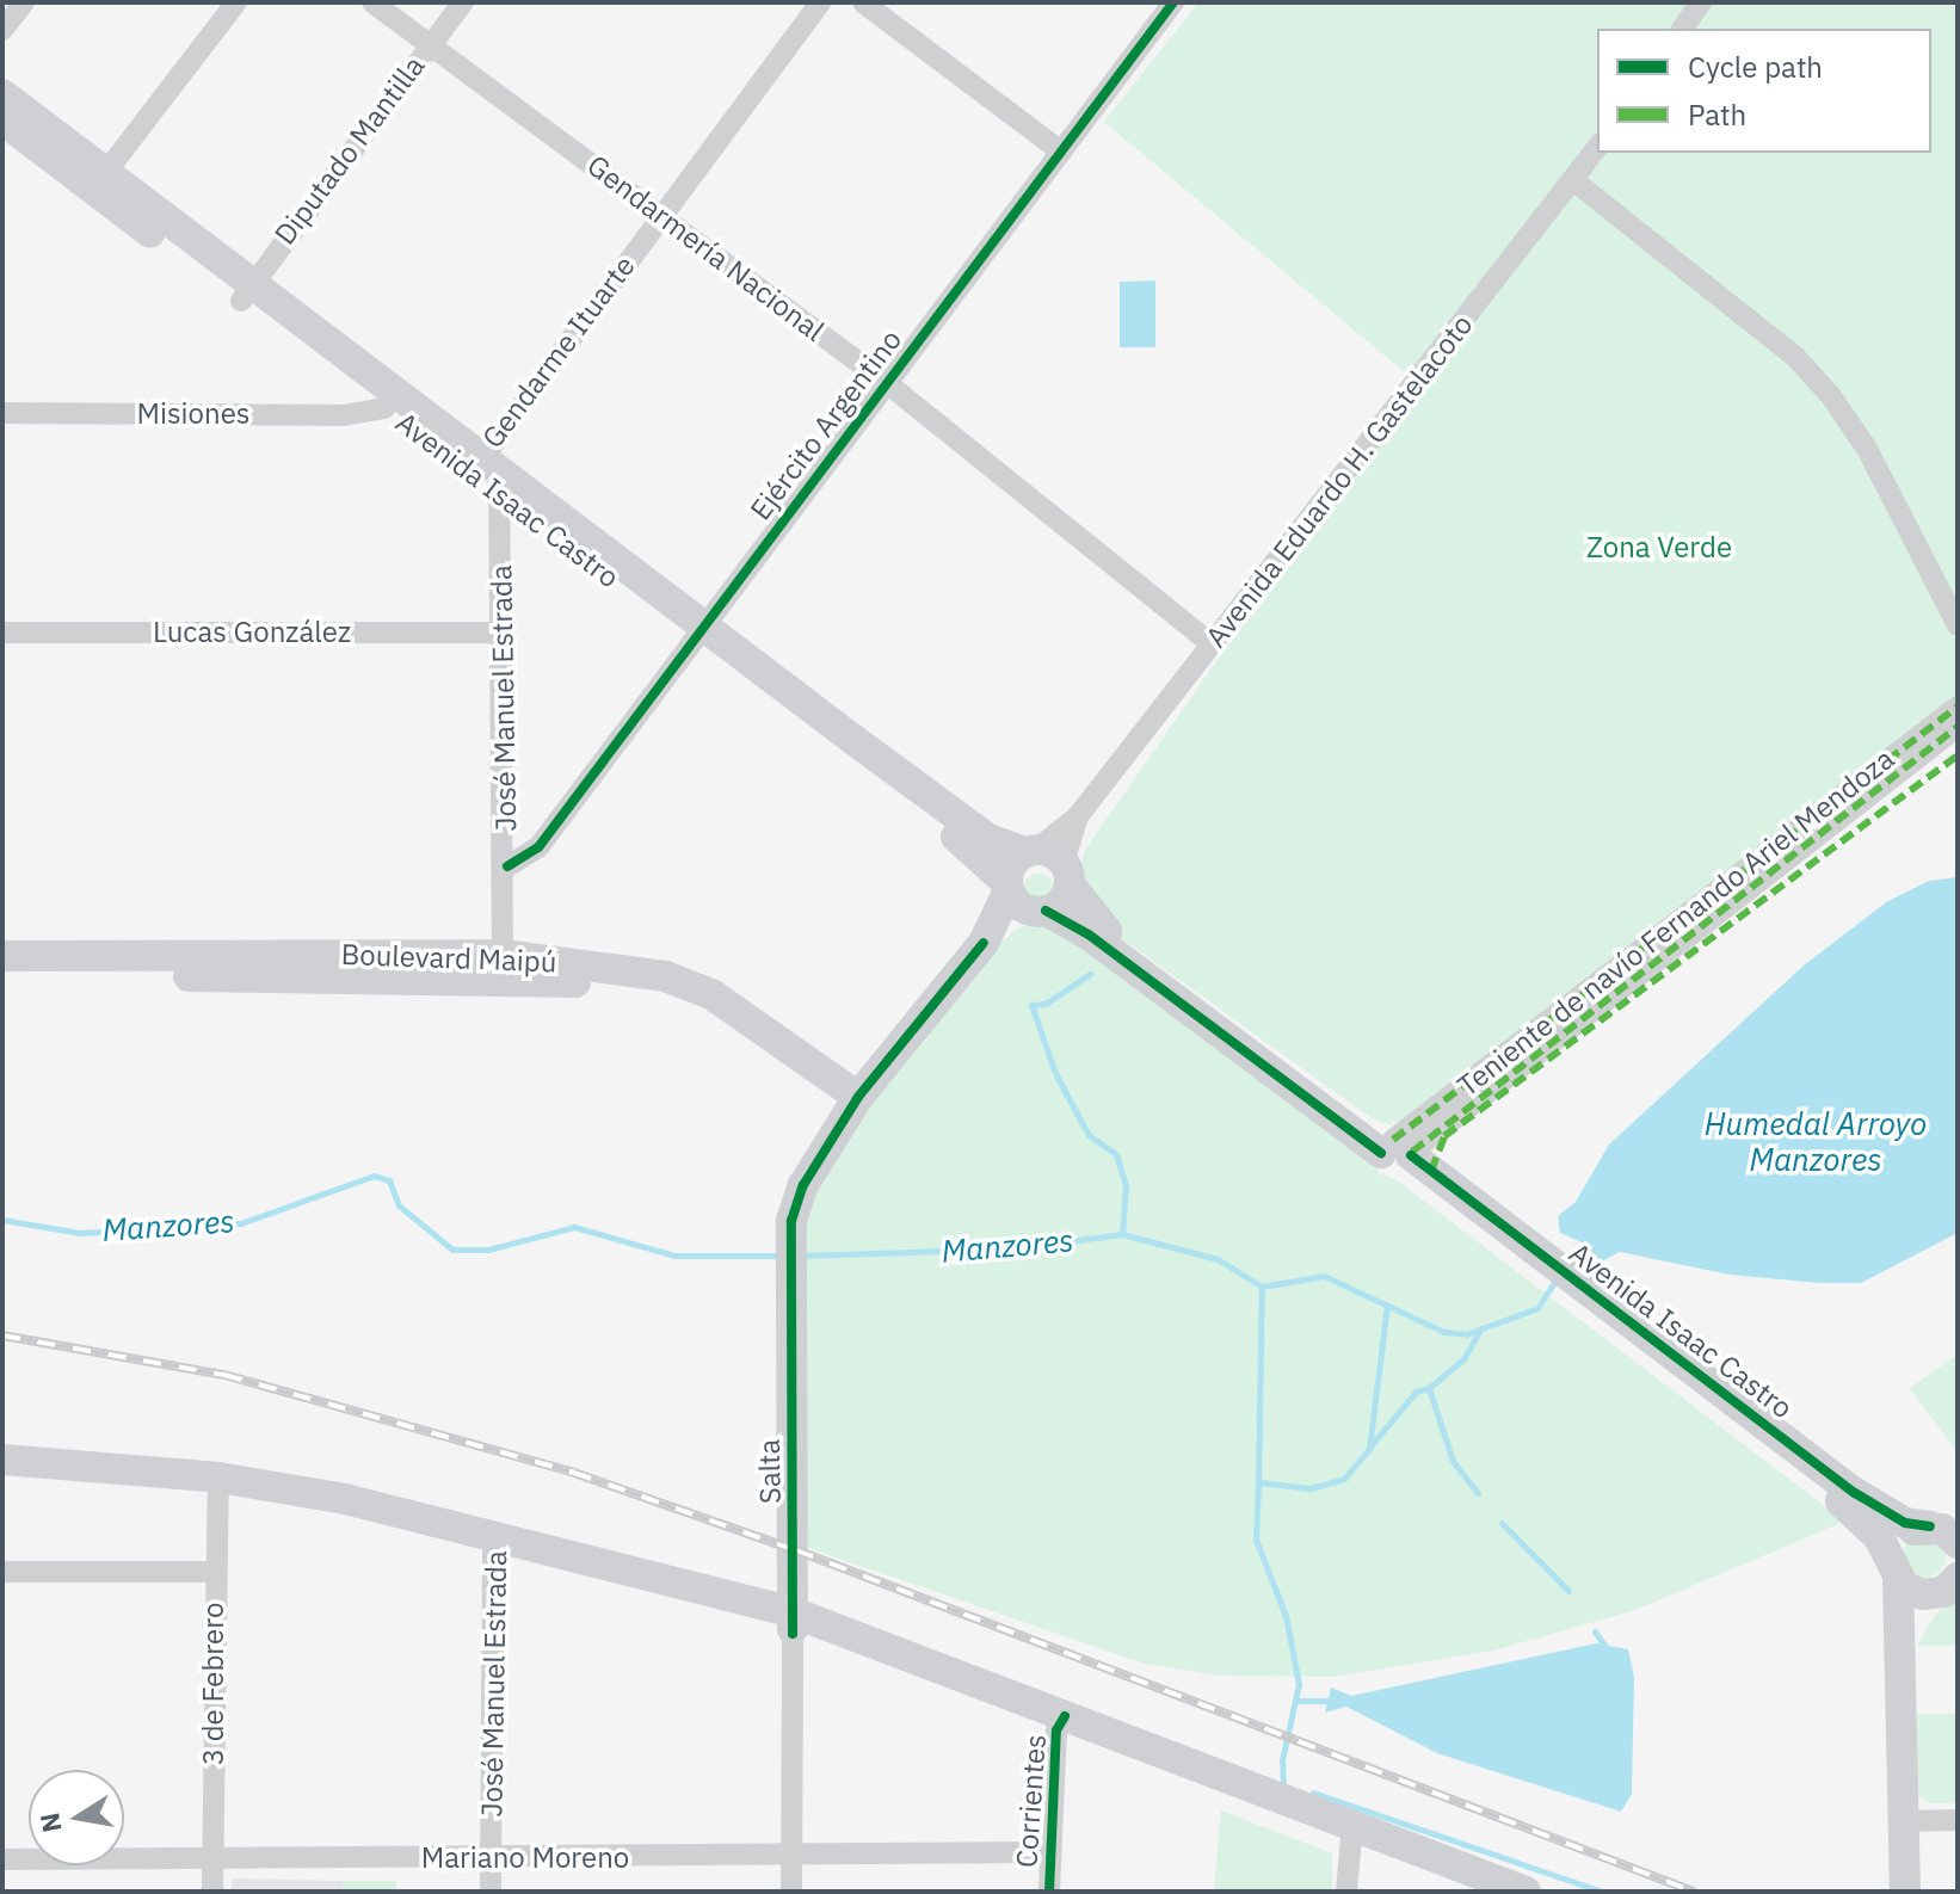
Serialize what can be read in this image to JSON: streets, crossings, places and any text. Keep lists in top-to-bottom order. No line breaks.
{"streets":{"main road":["Avenida Isaac Castro","Boulevard Maipú","Salta"],"street":["Diputado Mantilla","Gendarmería Nacional","Gendarme Ituarte","Misiones","Ejército Argentino","Avenida Eduardo H. Gastelacoto","Lucas González","José Manuel Estrada","Teniente de navío Fernando Ariel Mendoza","3 de Febrero","Corrientes","Mariano Moreno"]},"crossings":[["Diputado Mantilla","Gendarmería Nacional"],["Diputado Mantilla","Avenida Isaac Castro"],["Gendarmería Nacional","Gendarme Ituarte"],["Gendarmería Nacional","Ejército Argentino"],["Gendarmería Nacional","Avenida Eduardo H. Gastelacoto"],["Gendarme Ituarte","Avenida Isaac Castro"],["Misiones","Avenida Isaac Castro"],["Ejército Argentino","Avenida Isaac Castro"],["Ejército Argentino","José Manuel Estrada"],["Avenida Eduardo H. Gastelacoto","Avenida Isaac Castro"],["Avenida Isaac Castro","José Manuel Estrada"],["Avenida Isaac Castro","Teniente de navío Fernando Ariel Mendoza"],["Lucas González","José Manuel Estrada"],["José Manuel Estrada","Boulevard Maipú"],["José Manuel Estrada","Mariano Moreno"],["Boulevard Maipú","Salta"],["Salta","Mariano Moreno"],["3 de Febrero","Mariano Moreno"],["Corrientes","Mariano Moreno"]],"water":["Humedal Arroyo Manzores","Manzores"],"parks":["Zona Verde"],"legend":["Cycle path","Path"],"north":"left"}
